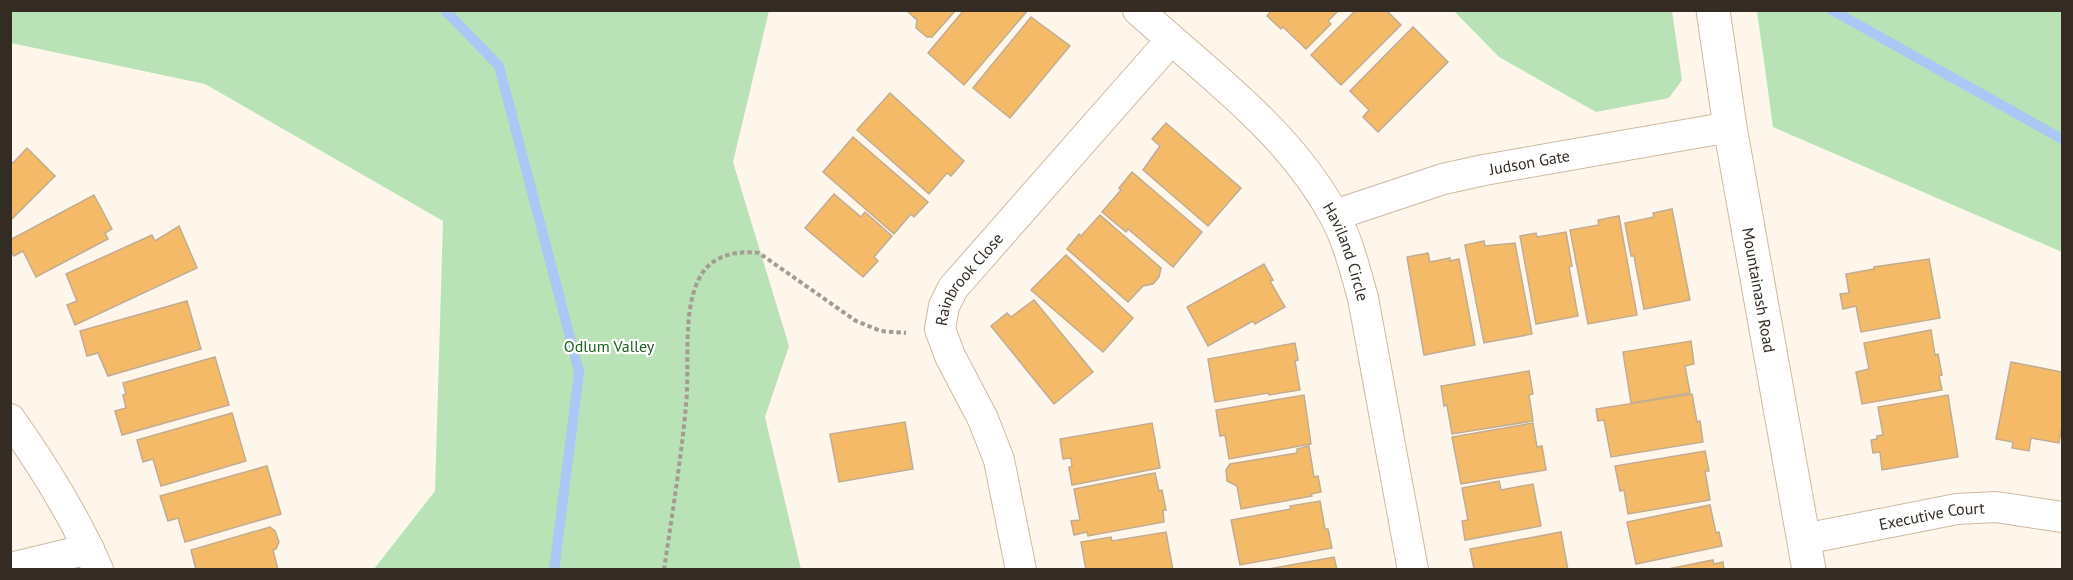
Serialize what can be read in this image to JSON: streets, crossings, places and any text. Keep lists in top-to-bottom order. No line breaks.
{"streets":{"street":["Judson Gate","Haviland Circle","Rainbrook Close","Mountainash Road","Executive Court"]},"crossings":[["Judson Gate","Haviland Circle"],["Judson Gate","Mountainash Road"],["Haviland Circle","Rainbrook Close"],["Mountainash Road","Executive Court"]],"parks":["Odlum Valley"]}
